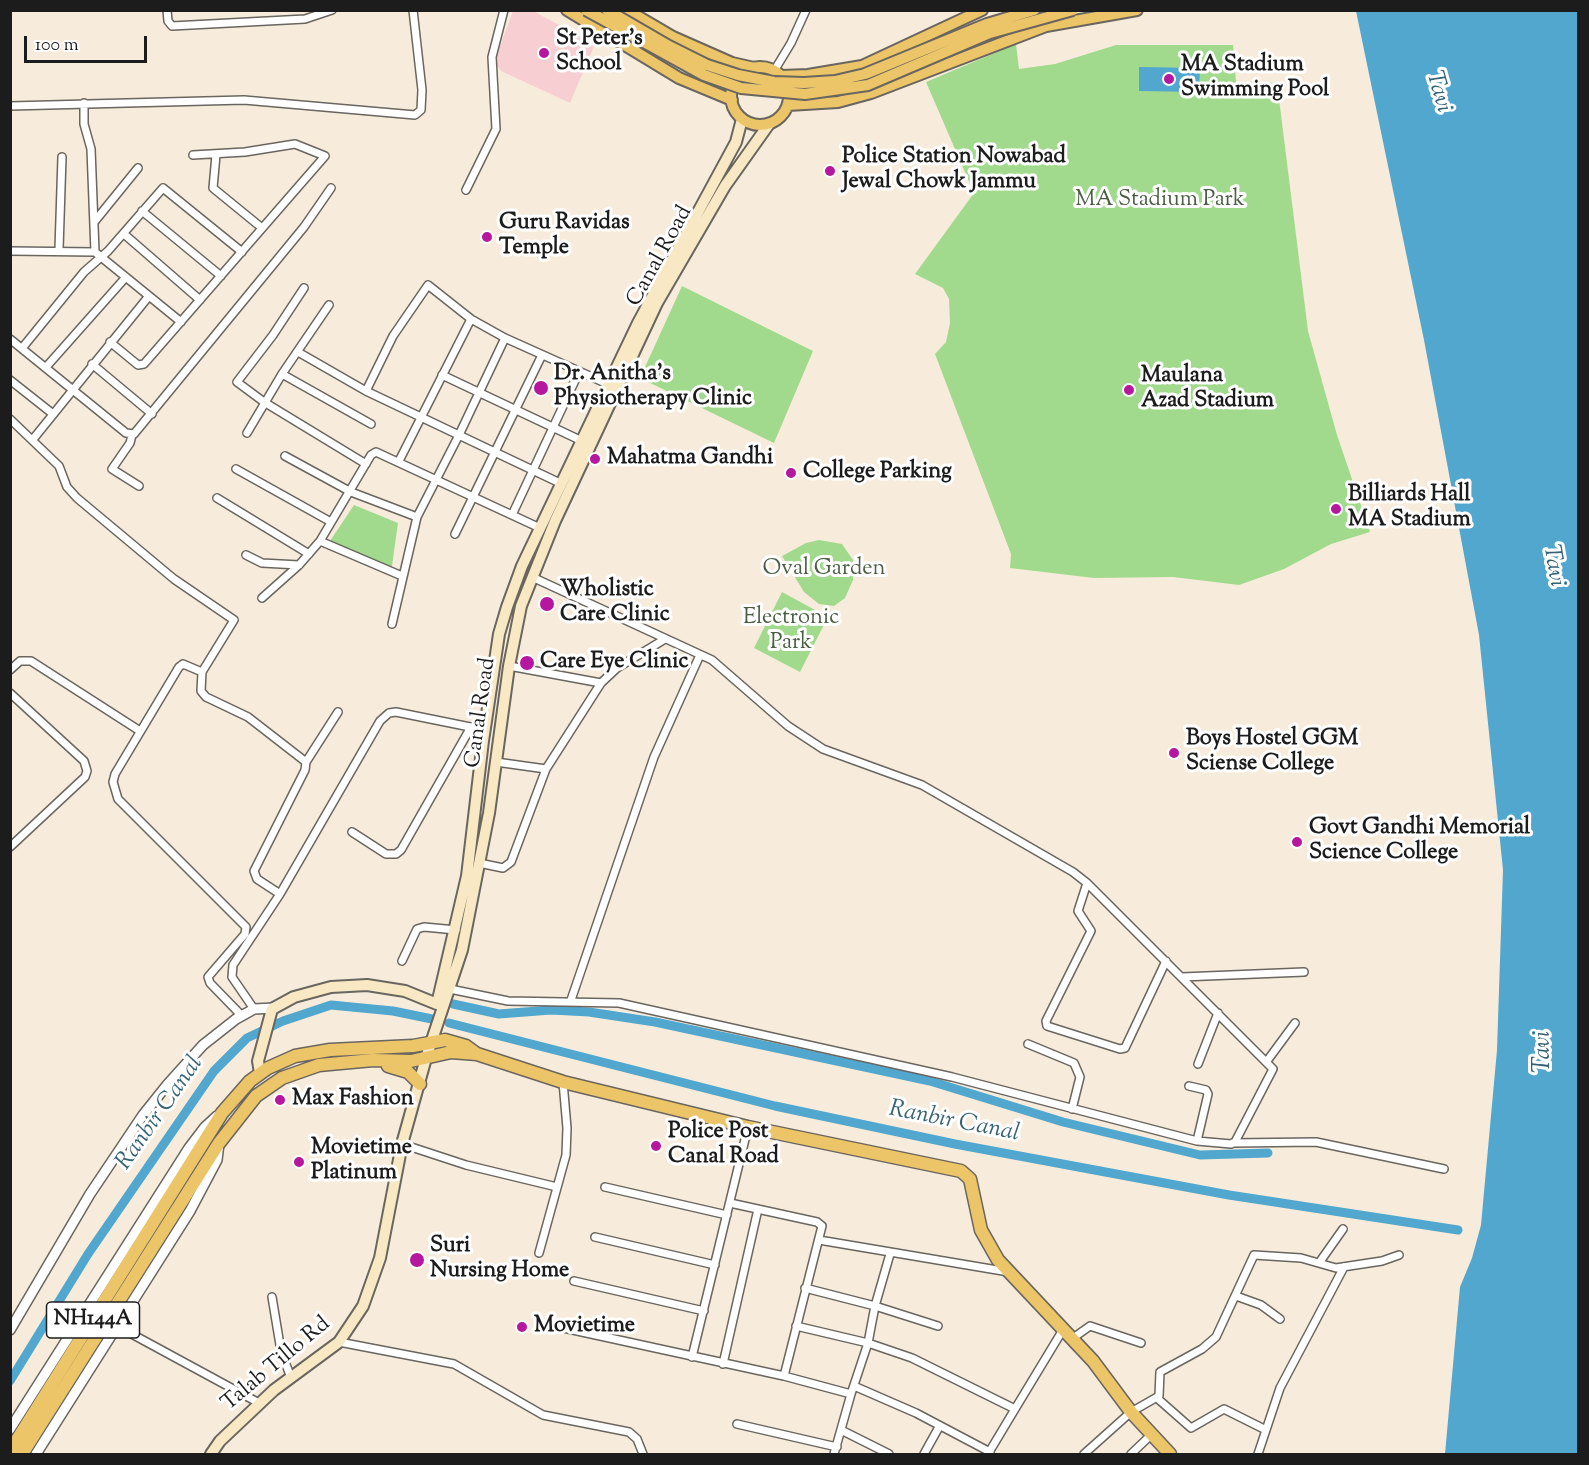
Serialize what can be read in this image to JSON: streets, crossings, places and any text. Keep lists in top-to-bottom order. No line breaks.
{"streets":{"highway":["NH144A"],"main road":["Canal Road","Talab Tillo Rd"]},"crossings":[["Canal Road","NH144A"],["Canal Road","Talab Tillo Rd"],["NH144A","Talab Tillo Rd"]],"water":["Tavi","Ranbir Canal"],"parks":["MA Stadium Park","Oval Garden","Electronic Park"],"places":["St Peter's School","MA Stadium Swimming Pool","Police Station Nowabad Jewal Chowk Jammu","Guru Ravidas Temple","Dr. Anitha's Physiotherapy Clinic","Maulana Azad Stadium","Mahatma Gandhi","College Parking","Billiards Hall MA Stadium","Wholistic Care Clinic","Care Eye Clinic","Boys Hostel GGM Sciense College","Govt Gandhi Memorial Science College","Max Fashion","Police Post Canal Road","Movietime Platinum","Suri Nursing Home","Movietime"],"scale_bar":"100 m"}
